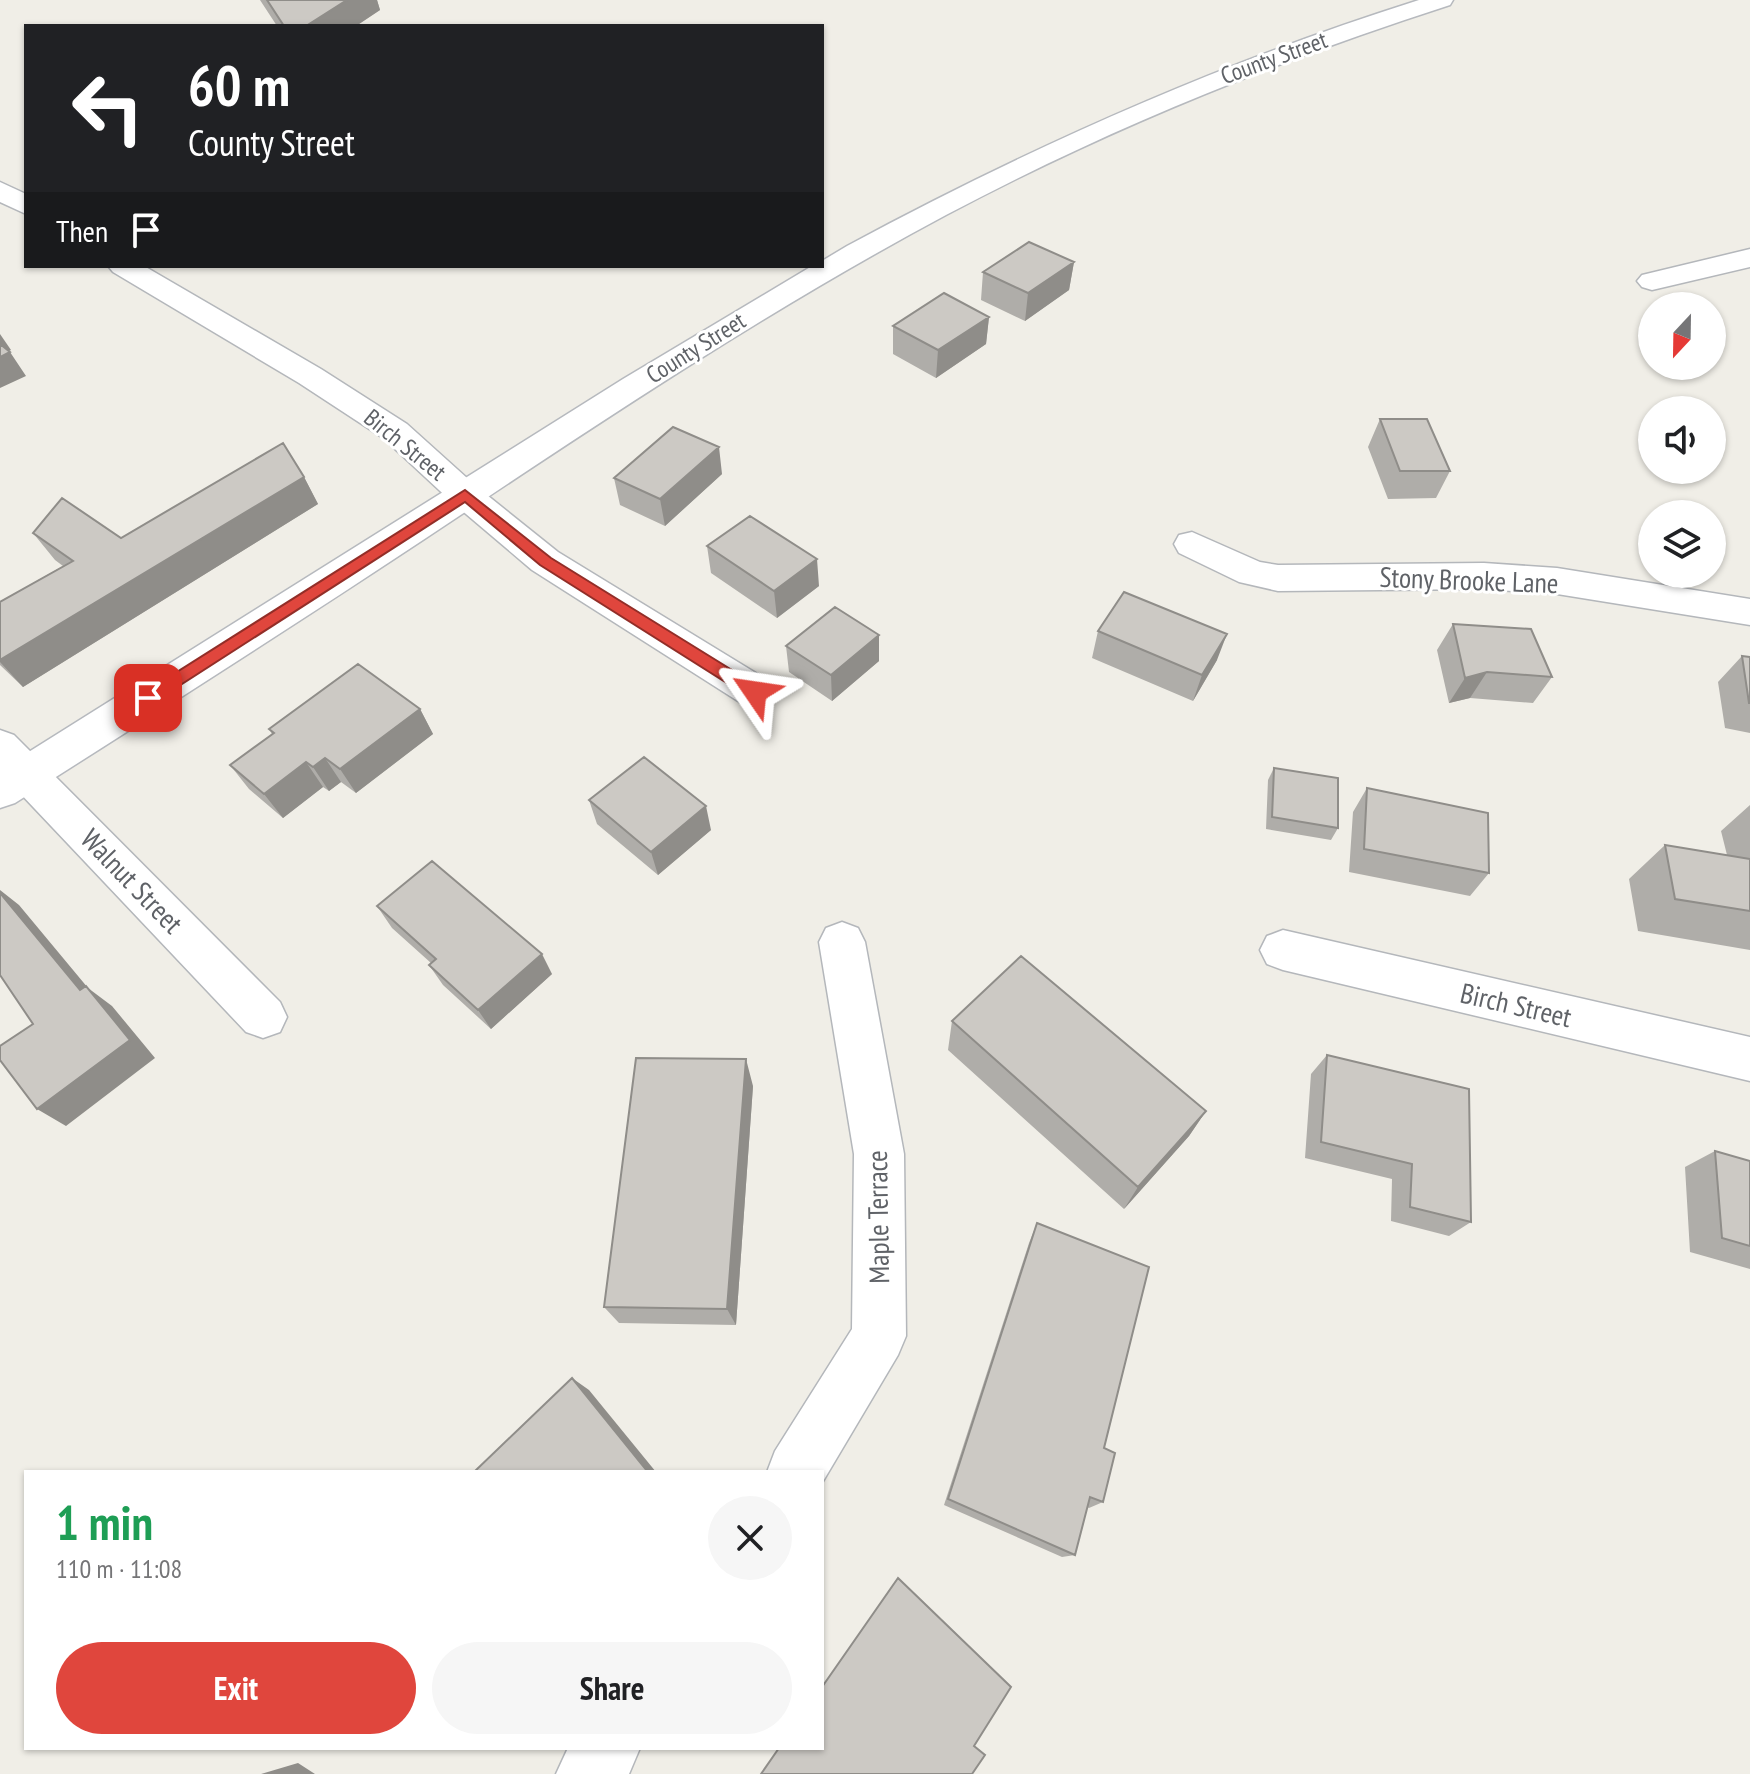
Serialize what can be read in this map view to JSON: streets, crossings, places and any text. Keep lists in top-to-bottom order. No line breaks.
{"streets":{"street":["County Street","Birch Street","Stony Brooke Lane","Walnut Street","Maple Terrace"]},"crossings":[["County Street","Birch Street"],["County Street","Walnut Street"]],"north":"bottom","page":{"turn":["60 m","County Street"],"then":"Then","heading":["1 min","110 m · 11:08"],"buttons":["Exit","Share"]}}
